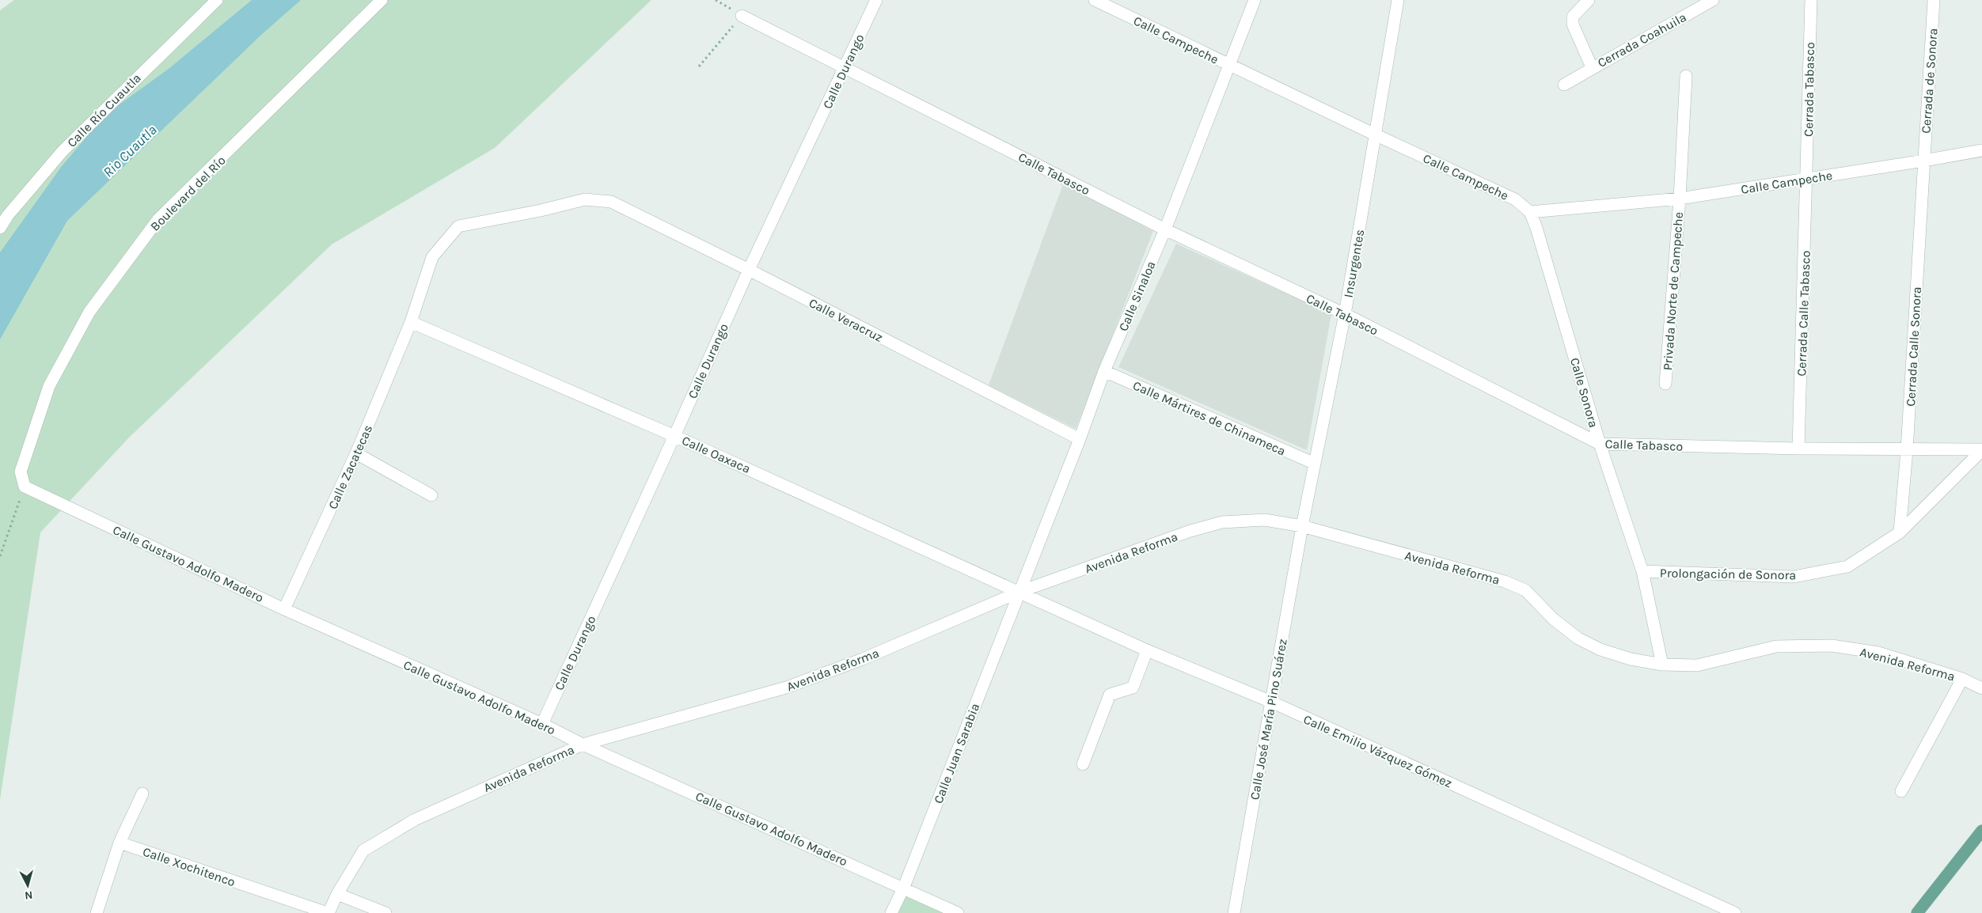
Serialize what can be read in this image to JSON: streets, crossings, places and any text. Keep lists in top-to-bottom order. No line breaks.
{"streets":{"street":["Calle Campeche","Cerrada Coahuila","Calle Durango","Cerrada de Sonora","Cerrada Tabasco","Calle Río Cuautla","Calle Tabasco","Boulevard del Río","Insurgentes","Privada Norte de Campeche","Calle Sinaloa","Cerrada Calle Tabasco","Calle Veracruz","Cerrada Calle Sonora","Calle Sonora","Calle Mártires de Chinameca","Calle Oaxaca","Calle Zacatecas","Avenida Reforma","Calle Gustavo Adolfo Madero","Prolongación de Sonora","Calle José María Pino Suárez","Calle Emilio Vázquez Gómez","Calle Juan Sarabia","Calle Xochitenco"]},"crossings":[["Calle Campeche","Cerrada de Sonora"],["Calle Campeche","Cerrada Tabasco"],["Calle Campeche","Insurgentes"],["Calle Campeche","Privada Norte de Campeche"],["Calle Campeche","Calle Sinaloa"],["Calle Campeche","Cerrada Calle Tabasco"],["Calle Campeche","Cerrada Calle Sonora"],["Calle Campeche","Calle Sonora"],["Calle Durango","Calle Tabasco"],["Calle Durango","Calle Veracruz"],["Calle Durango","Calle Oaxaca"],["Calle Durango","Calle Gustavo Adolfo Madero"],["Cerrada de Sonora","Cerrada Calle Sonora"],["Cerrada Tabasco","Cerrada Calle Tabasco"],["Calle Tabasco","Insurgentes"],["Calle Tabasco","Calle Sinaloa"],["Calle Tabasco","Cerrada Calle Tabasco"],["Calle Tabasco","Cerrada Calle Sonora"],["Calle Tabasco","Calle Sonora"],["Calle Tabasco","Prolongación de Sonora"],["Boulevard del Río","Calle Gustavo Adolfo Madero"],["Insurgentes","Calle Mártires de Chinameca"],["Insurgentes","Avenida Reforma"],["Insurgentes","Calle José María Pino Suárez"],["Calle Sinaloa","Calle Veracruz"],["Calle Sinaloa","Calle Mártires de Chinameca"],["Calle Sinaloa","Calle Oaxaca"],["Calle Sinaloa","Avenida Reforma"],["Calle Sinaloa","Calle Emilio Vázquez Gómez"],["Calle Sinaloa","Calle Juan Sarabia"],["Calle Veracruz","Calle Zacatecas"],["Cerrada Calle Sonora","Prolongación de Sonora"],["Calle Sonora","Avenida Reforma"],["Calle Sonora","Prolongación de Sonora"],["Calle Oaxaca","Calle Zacatecas"],["Calle Oaxaca","Avenida Reforma"],["Calle Oaxaca","Calle Emilio Vázquez Gómez"],["Calle Oaxaca","Calle Juan Sarabia"],["Calle Zacatecas","Calle Gustavo Adolfo Madero"],["Avenida Reforma","Calle Gustavo Adolfo Madero"],["Avenida Reforma","Calle José María Pino Suárez"],["Avenida Reforma","Calle Emilio Vázquez Gómez"],["Avenida Reforma","Calle Juan Sarabia"],["Avenida Reforma","Calle Xochitenco"],["Calle Gustavo Adolfo Madero","Calle Juan Sarabia"],["Calle José María Pino Suárez","Calle Emilio Vázquez Gómez"],["Calle Emilio Vázquez Gómez","Calle Juan Sarabia"]],"water":["Rio Cuautla"],"north":"bottom"}
